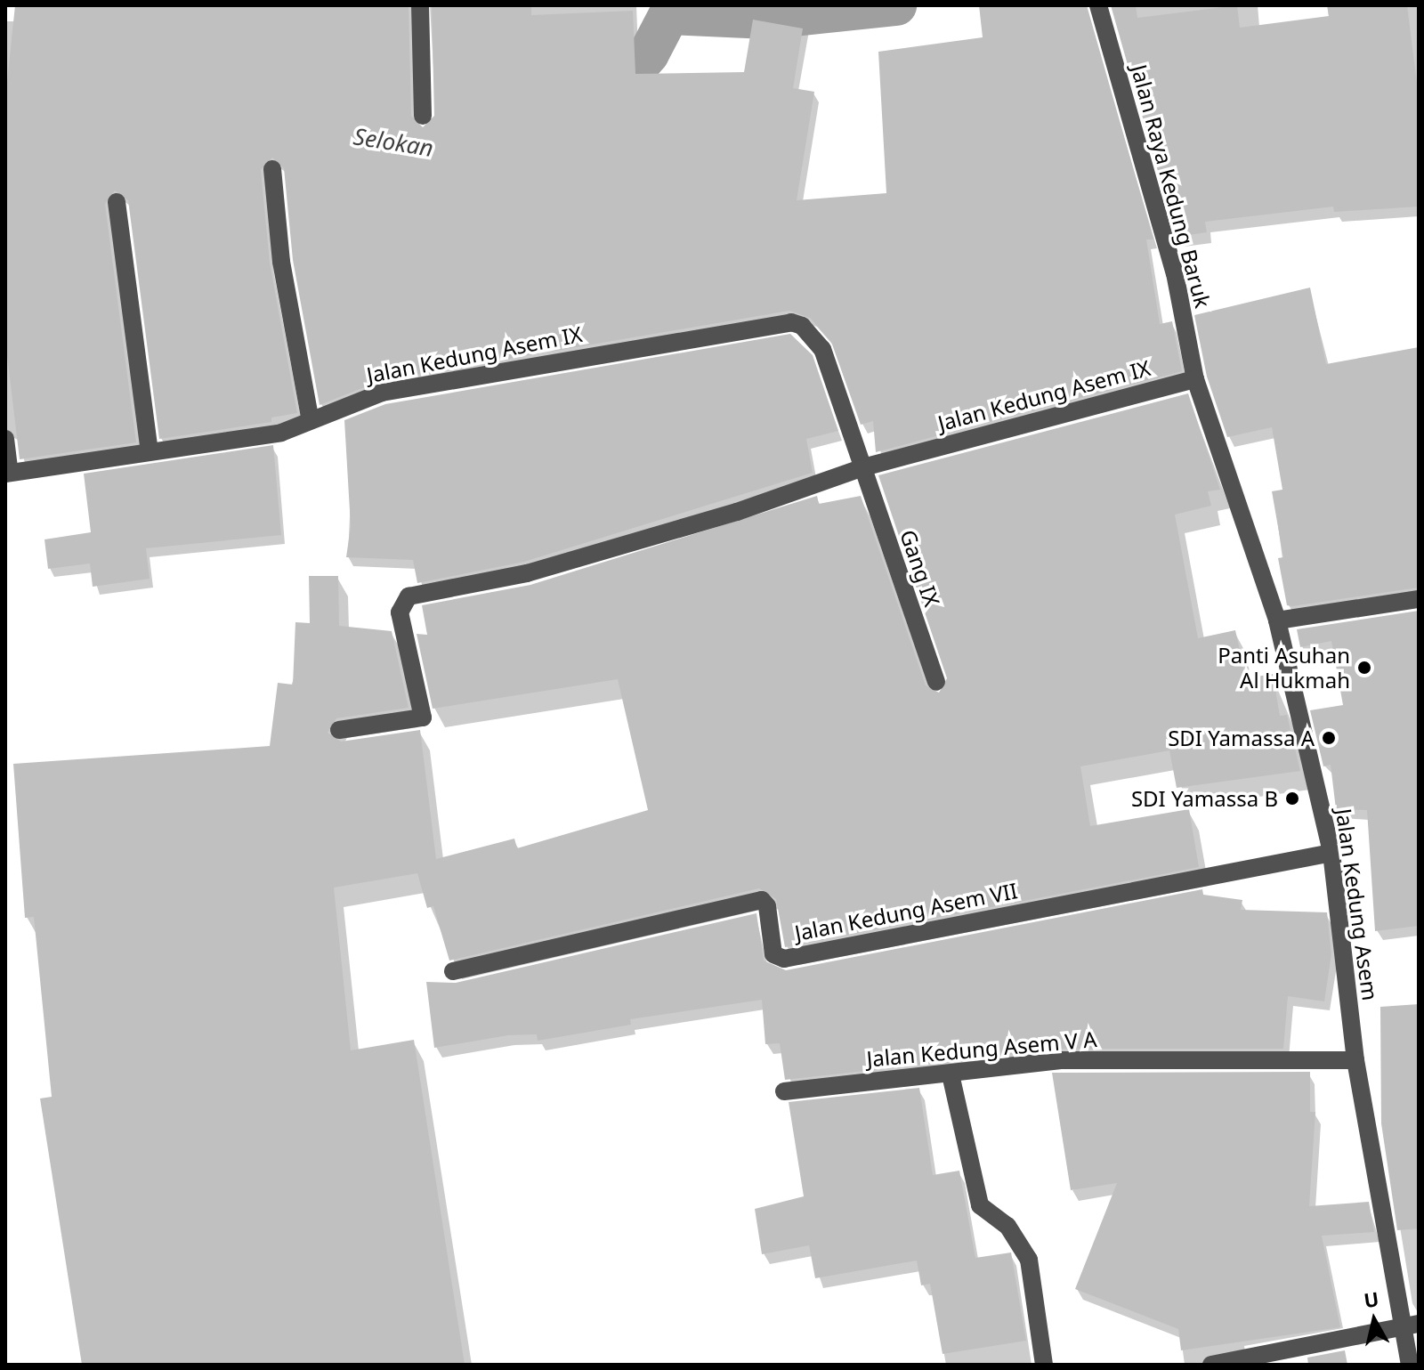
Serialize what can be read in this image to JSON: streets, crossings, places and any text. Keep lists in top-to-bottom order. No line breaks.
{"streets":{"street":["Jalan Raya Kedung Baruk","Jalan Kedung Asem IX","Gang IX","Jalan Kedung Asem","Jalan Kedung Asem VII","Jalan Kedung Asem V A"]},"crossings":[["Jalan Raya Kedung Baruk","Jalan Kedung Asem IX"],["Jalan Raya Kedung Baruk","Jalan Kedung Asem"],["Jalan Kedung Asem IX","Gang IX"],["Jalan Kedung Asem IX","Jalan Kedung Asem"],["Jalan Kedung Asem","Jalan Kedung Asem VII"],["Jalan Kedung Asem","Jalan Kedung Asem V A"]],"water":["Selokan"],"places":["Panti Asuhan Al Hukmah","SDI Yamassa A","SDI Yamassa B"],"north":"top"}
